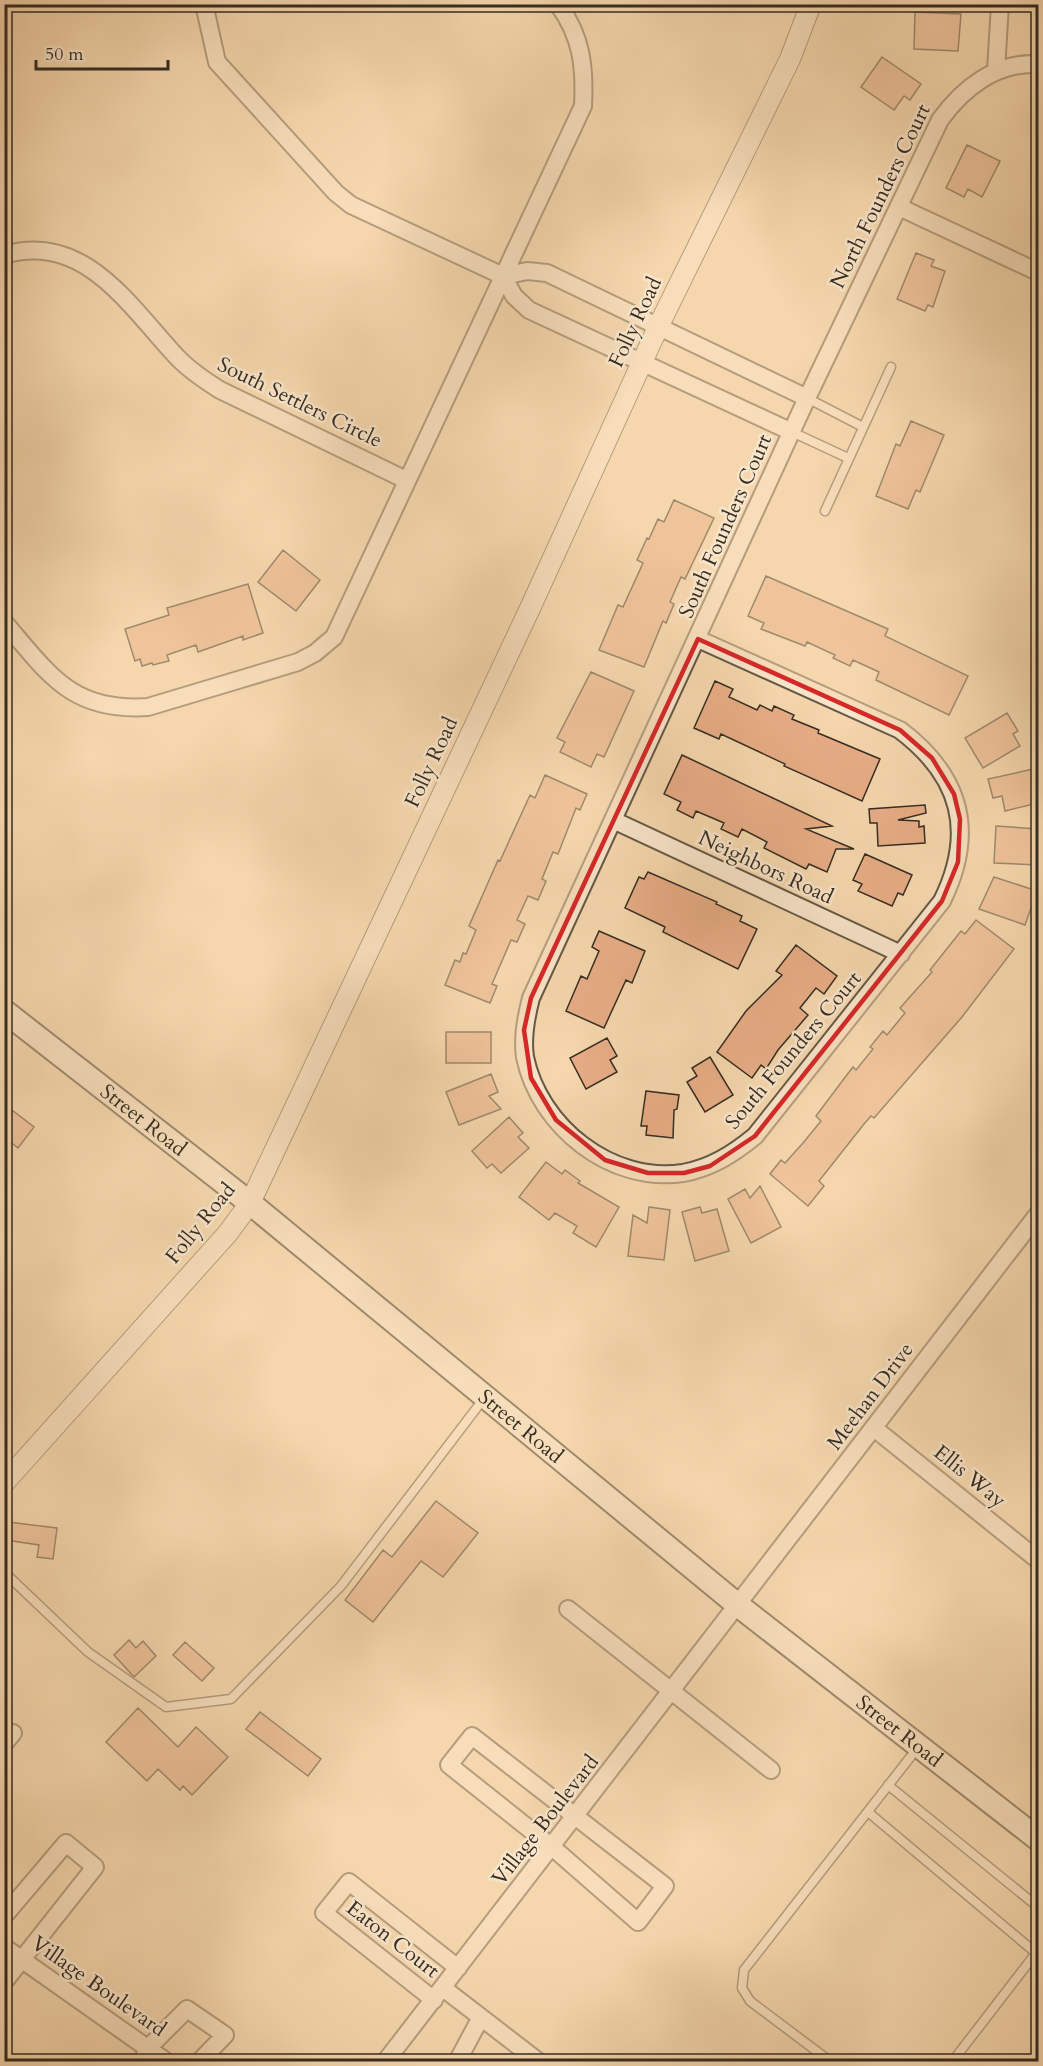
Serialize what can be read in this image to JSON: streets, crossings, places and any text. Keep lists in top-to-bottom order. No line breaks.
{"streets":{"main road":["Street Road"],"street":["North Founders Court","Folly Road","South Settlers Circle","South Founders Court","Neighbors Road","Meehan Drive","Ellis Way","Village Boulevard","Eaton Court"]},"crossings":[["North Founders Court","South Founders Court"],["Folly Road","Street Road"],["South Founders Court","Neighbors Road"],["Street Road","Meehan Drive"],["Street Road","Village Boulevard"],["Meehan Drive","Ellis Way"],["Meehan Drive","Village Boulevard"],["Village Boulevard","Eaton Court"]],"scale_bar":"50 m"}
